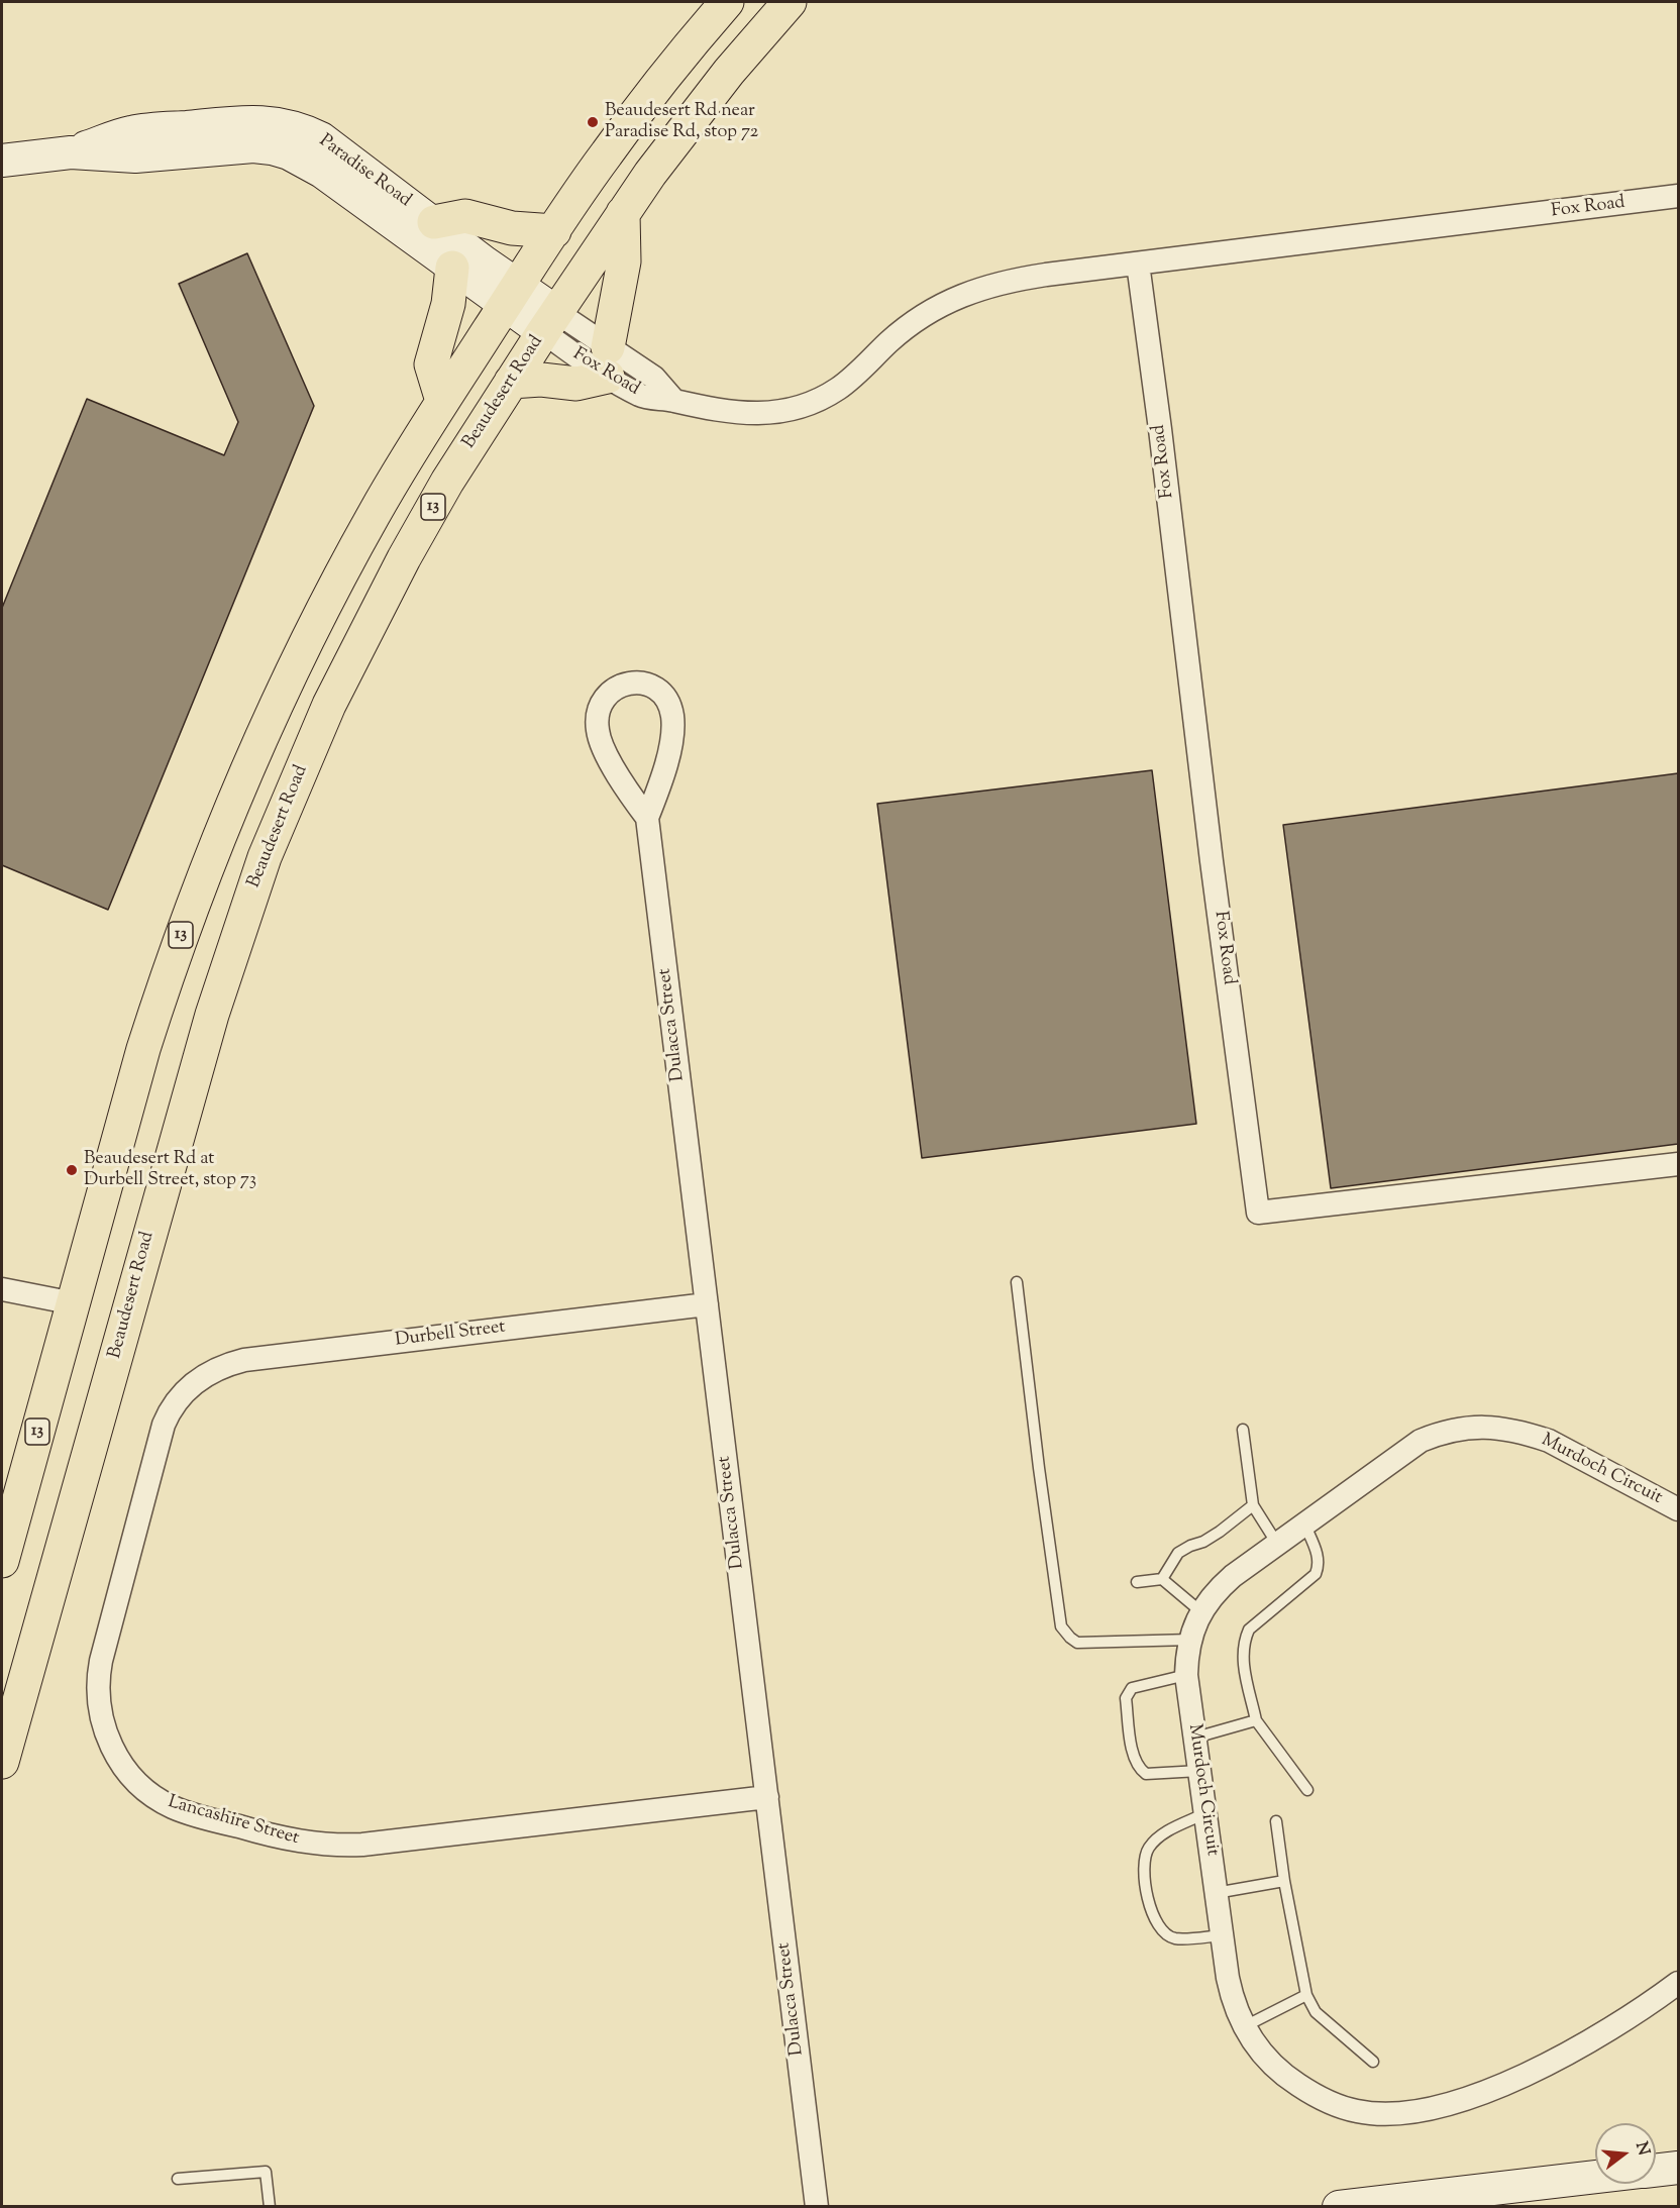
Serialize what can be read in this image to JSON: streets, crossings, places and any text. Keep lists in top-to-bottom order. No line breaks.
{"streets":{"highway":["Beaudesert Road","13"],"street":["Paradise Road","Fox Road","Dulacca Street","Durbell Street","Murdoch Circuit","Lancashire Street"]},"crossings":[["Paradise Road","Fox Road"],["Paradise Road","Beaudesert Road"],["Paradise Road","13"],["Fox Road","Beaudesert Road"],["Dulacca Street","Durbell Street"],["Dulacca Street","Lancashire Street"],["Durbell Street","Lancashire Street"]],"places":["Beaudesert Rd near Paradise Rd, stop 72","Beaudesert Rd at Durbell Street, stop 73"],"north":"right"}
